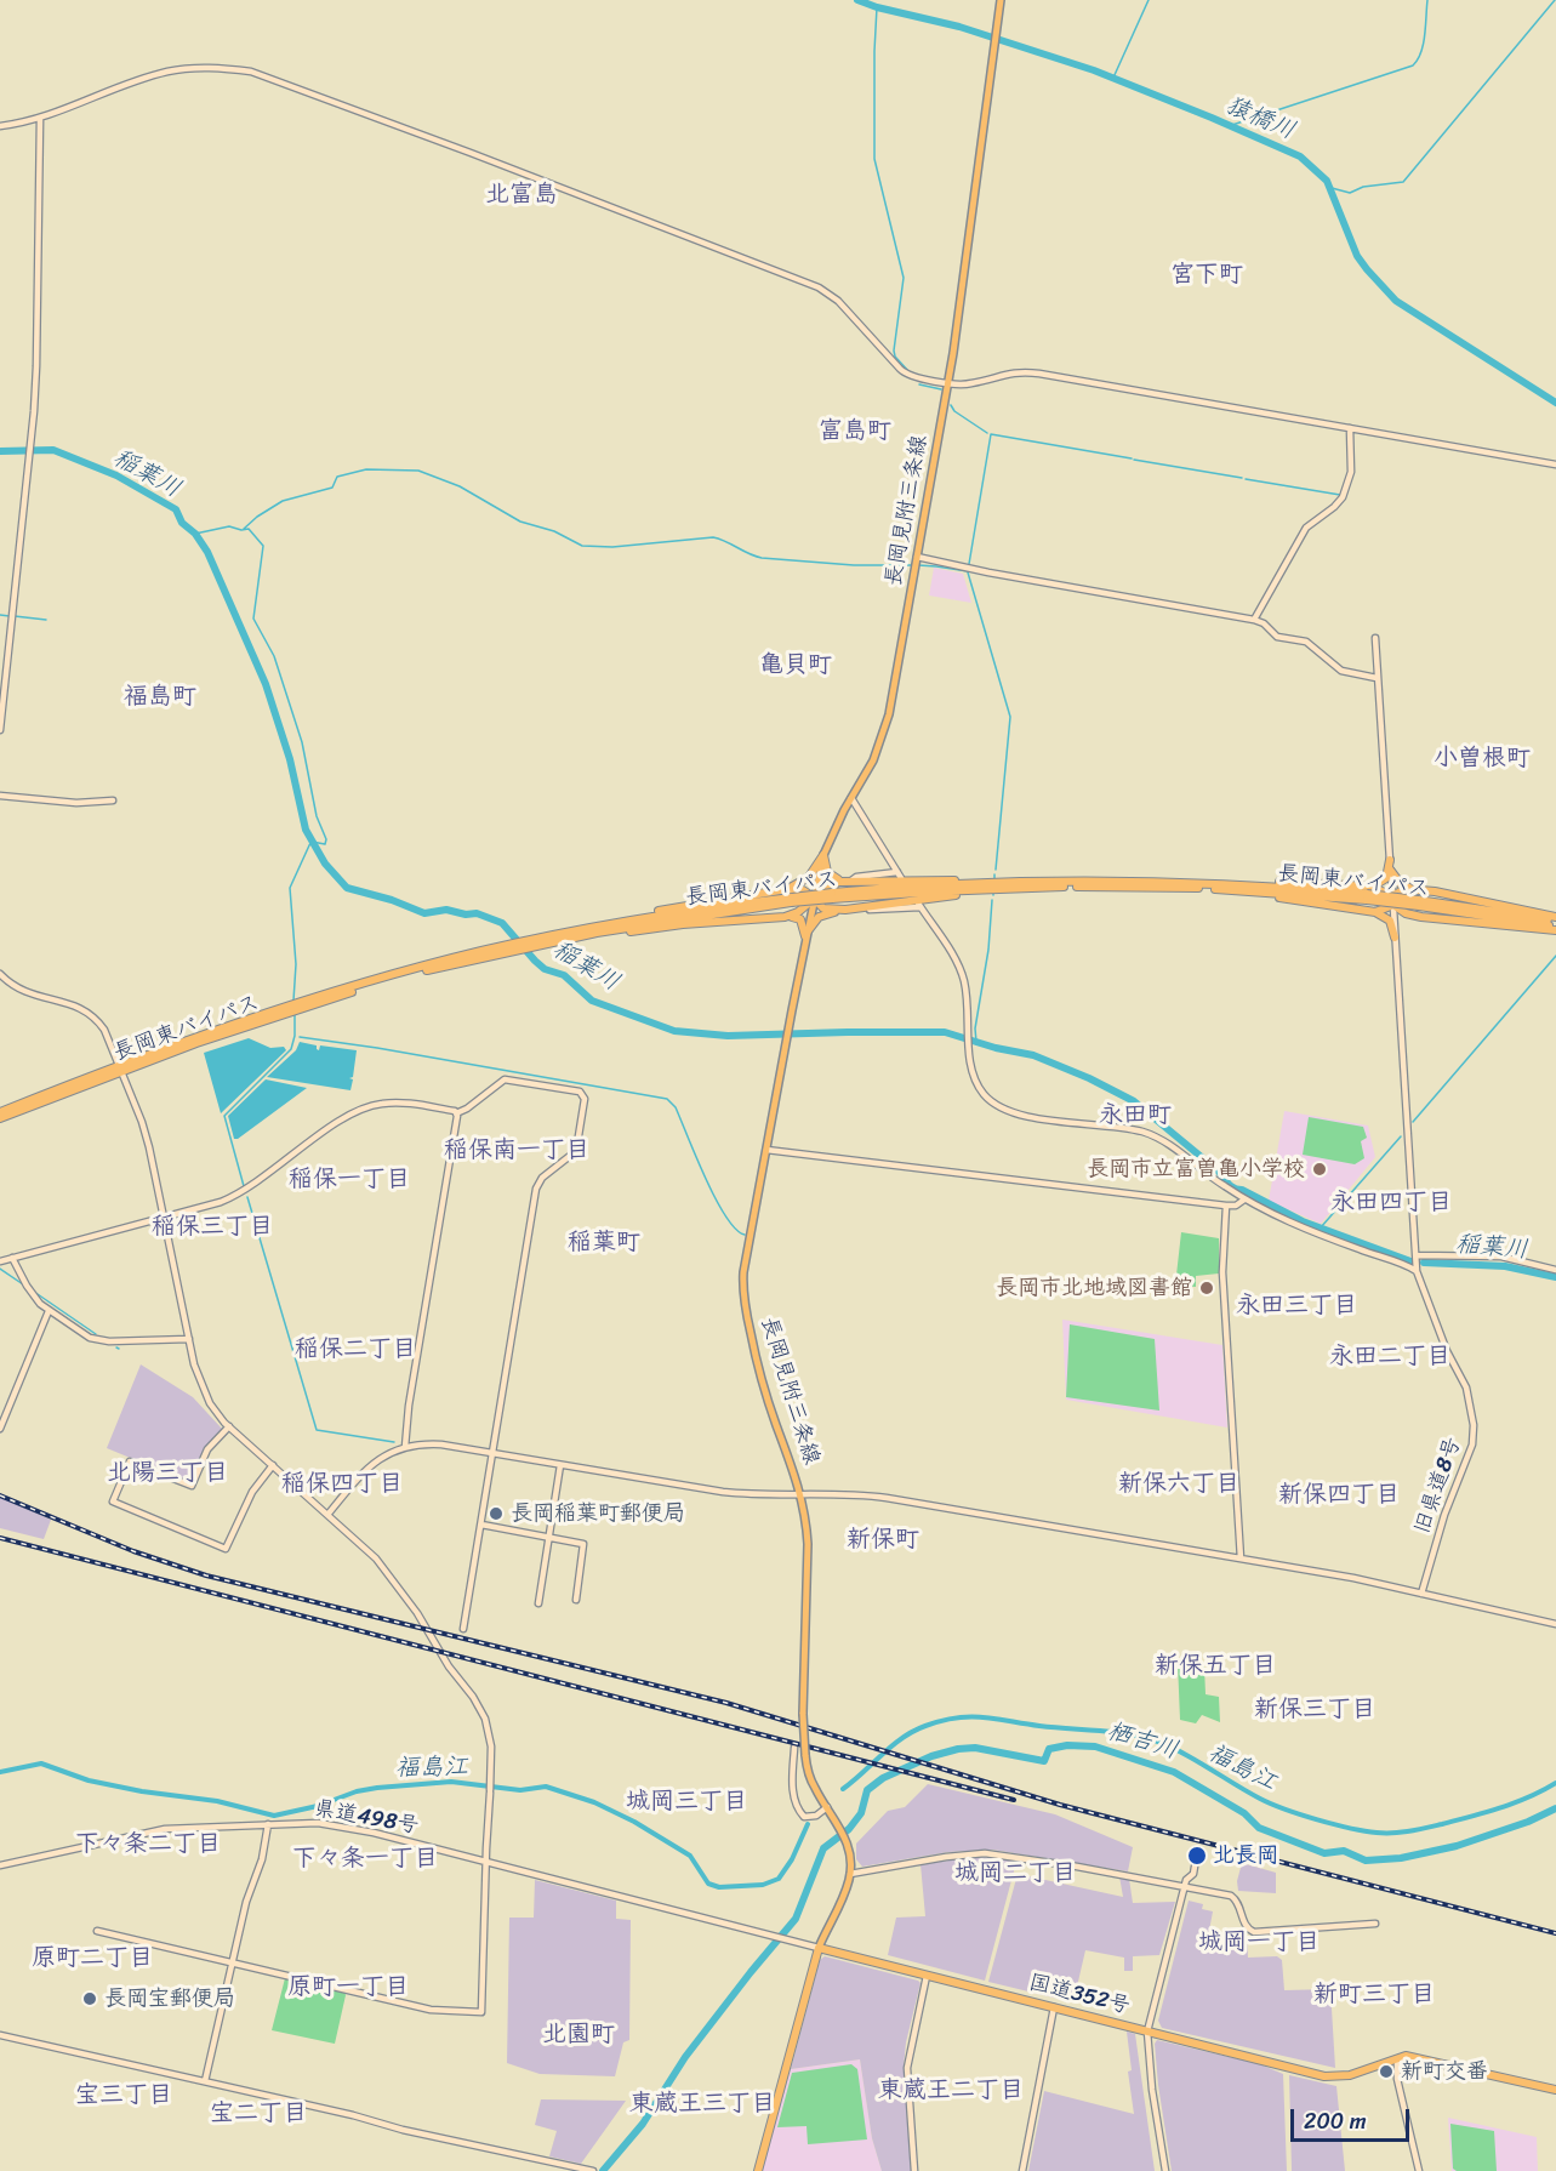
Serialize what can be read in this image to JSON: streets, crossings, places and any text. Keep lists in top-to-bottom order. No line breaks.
{"streets":{"highway":["長岡東バイパス","国道352号"],"main road":["長岡見附三条線"],"street":["旧県道8号","県道498号"]},"crossings":[["県道498号","国道352号"]],"districts":["北富島","宮下町","富島町","亀貝町","福島町","小曽根町","永田町","稲保南一丁目","稲保一丁目","永田四丁目","稲保三丁目","稲葉町","永田三丁目","稲保二丁目","永田二丁目","北陽三丁目","稲保四丁目","新保六丁目","新保四丁目","新保町","新保五丁目","新保三丁目","城岡三丁目","下々条二丁目","下々条一丁目","城岡二丁目","城岡一丁目","原町二丁目","原町一丁目","新町三丁目","北園町","東蔵王二丁目","宝三丁目","東蔵王三丁目","宝二丁目"],"water":["猿橋川","稲葉川","栖吉川","福島江"],"places":["長岡市立富曽亀小学校","長岡市北地域図書館","長岡稲葉町郵便局","北長岡","長岡宝郵便局","新町交番"],"scale_bar":"200 m"}
